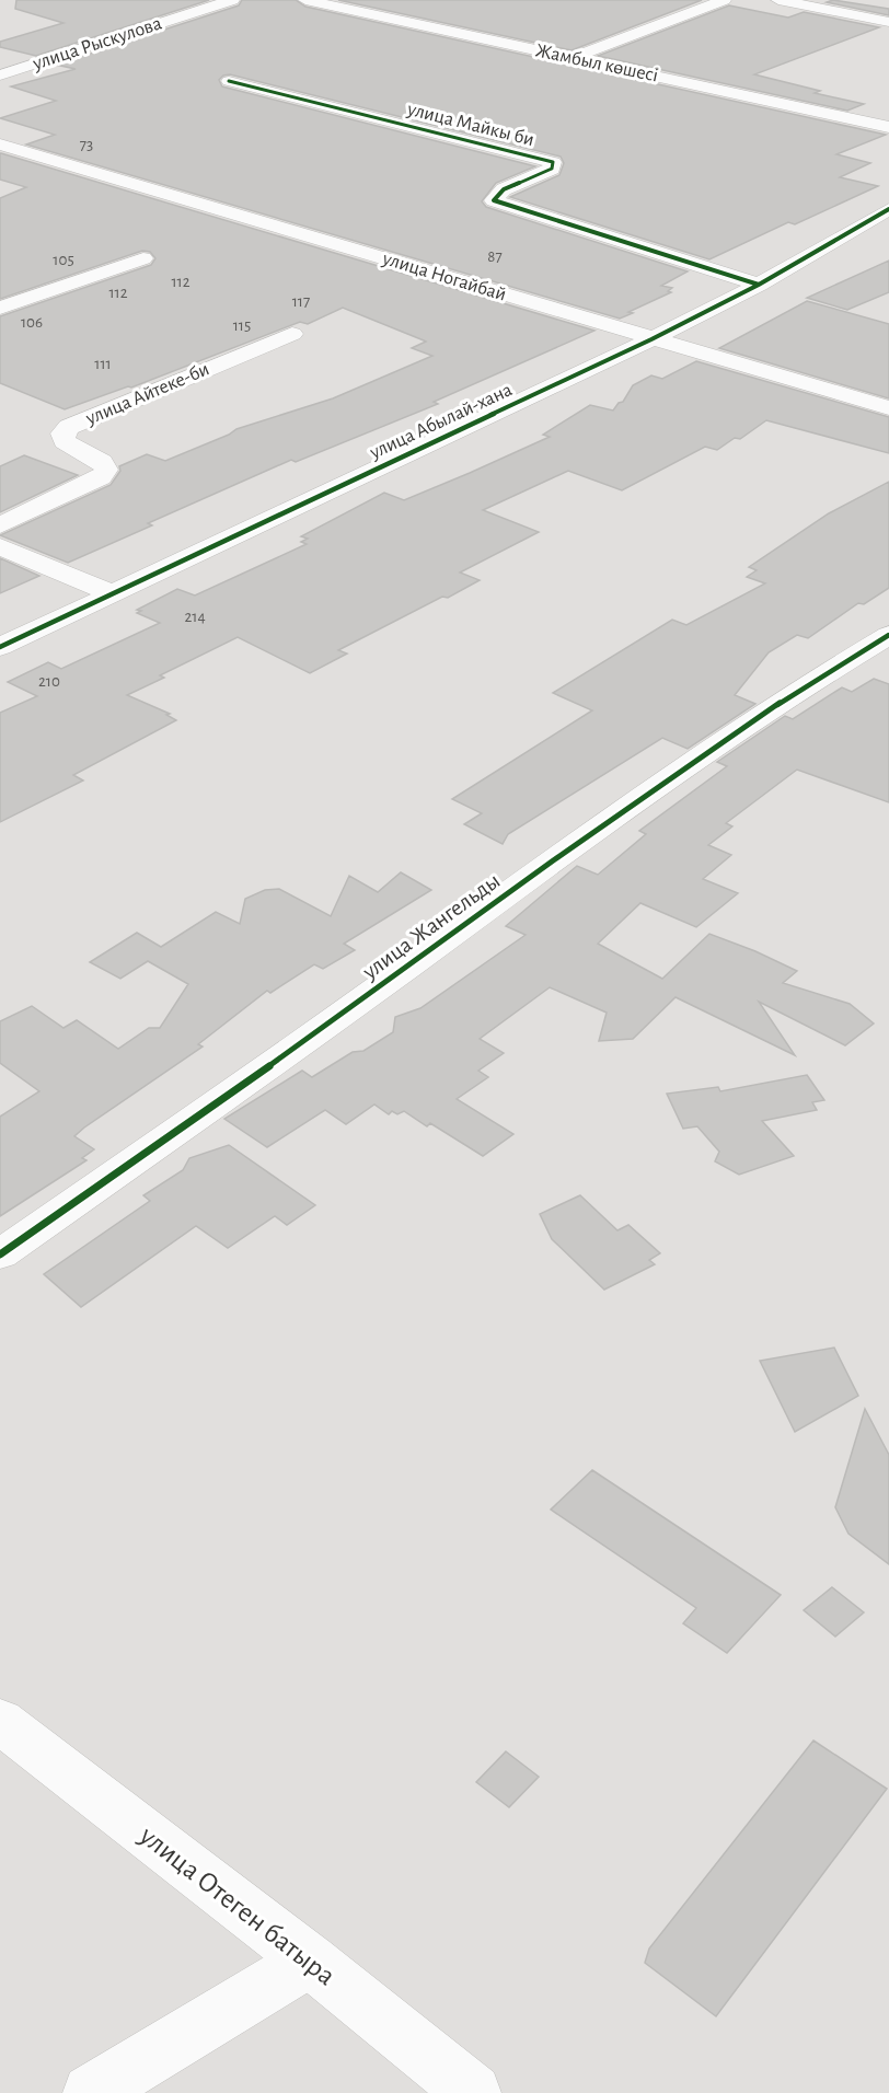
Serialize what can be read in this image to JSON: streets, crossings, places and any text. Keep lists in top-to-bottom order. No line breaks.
{"streets":{"street":["улица Рыскулова","Жамбыл көшесі","улица Майкы би","улица Ногайбай","улица Айтеке-би","улица Абылай-хана","улица Жангельды","улица Отеген батыра"]},"crossings":[["улица Майкы би","улица Абылай-хана"],["улица Ногайбай","улица Абылай-хана"]],"house_numbers":["73","87","105","112","112","117","106","115","111","214","210"]}
